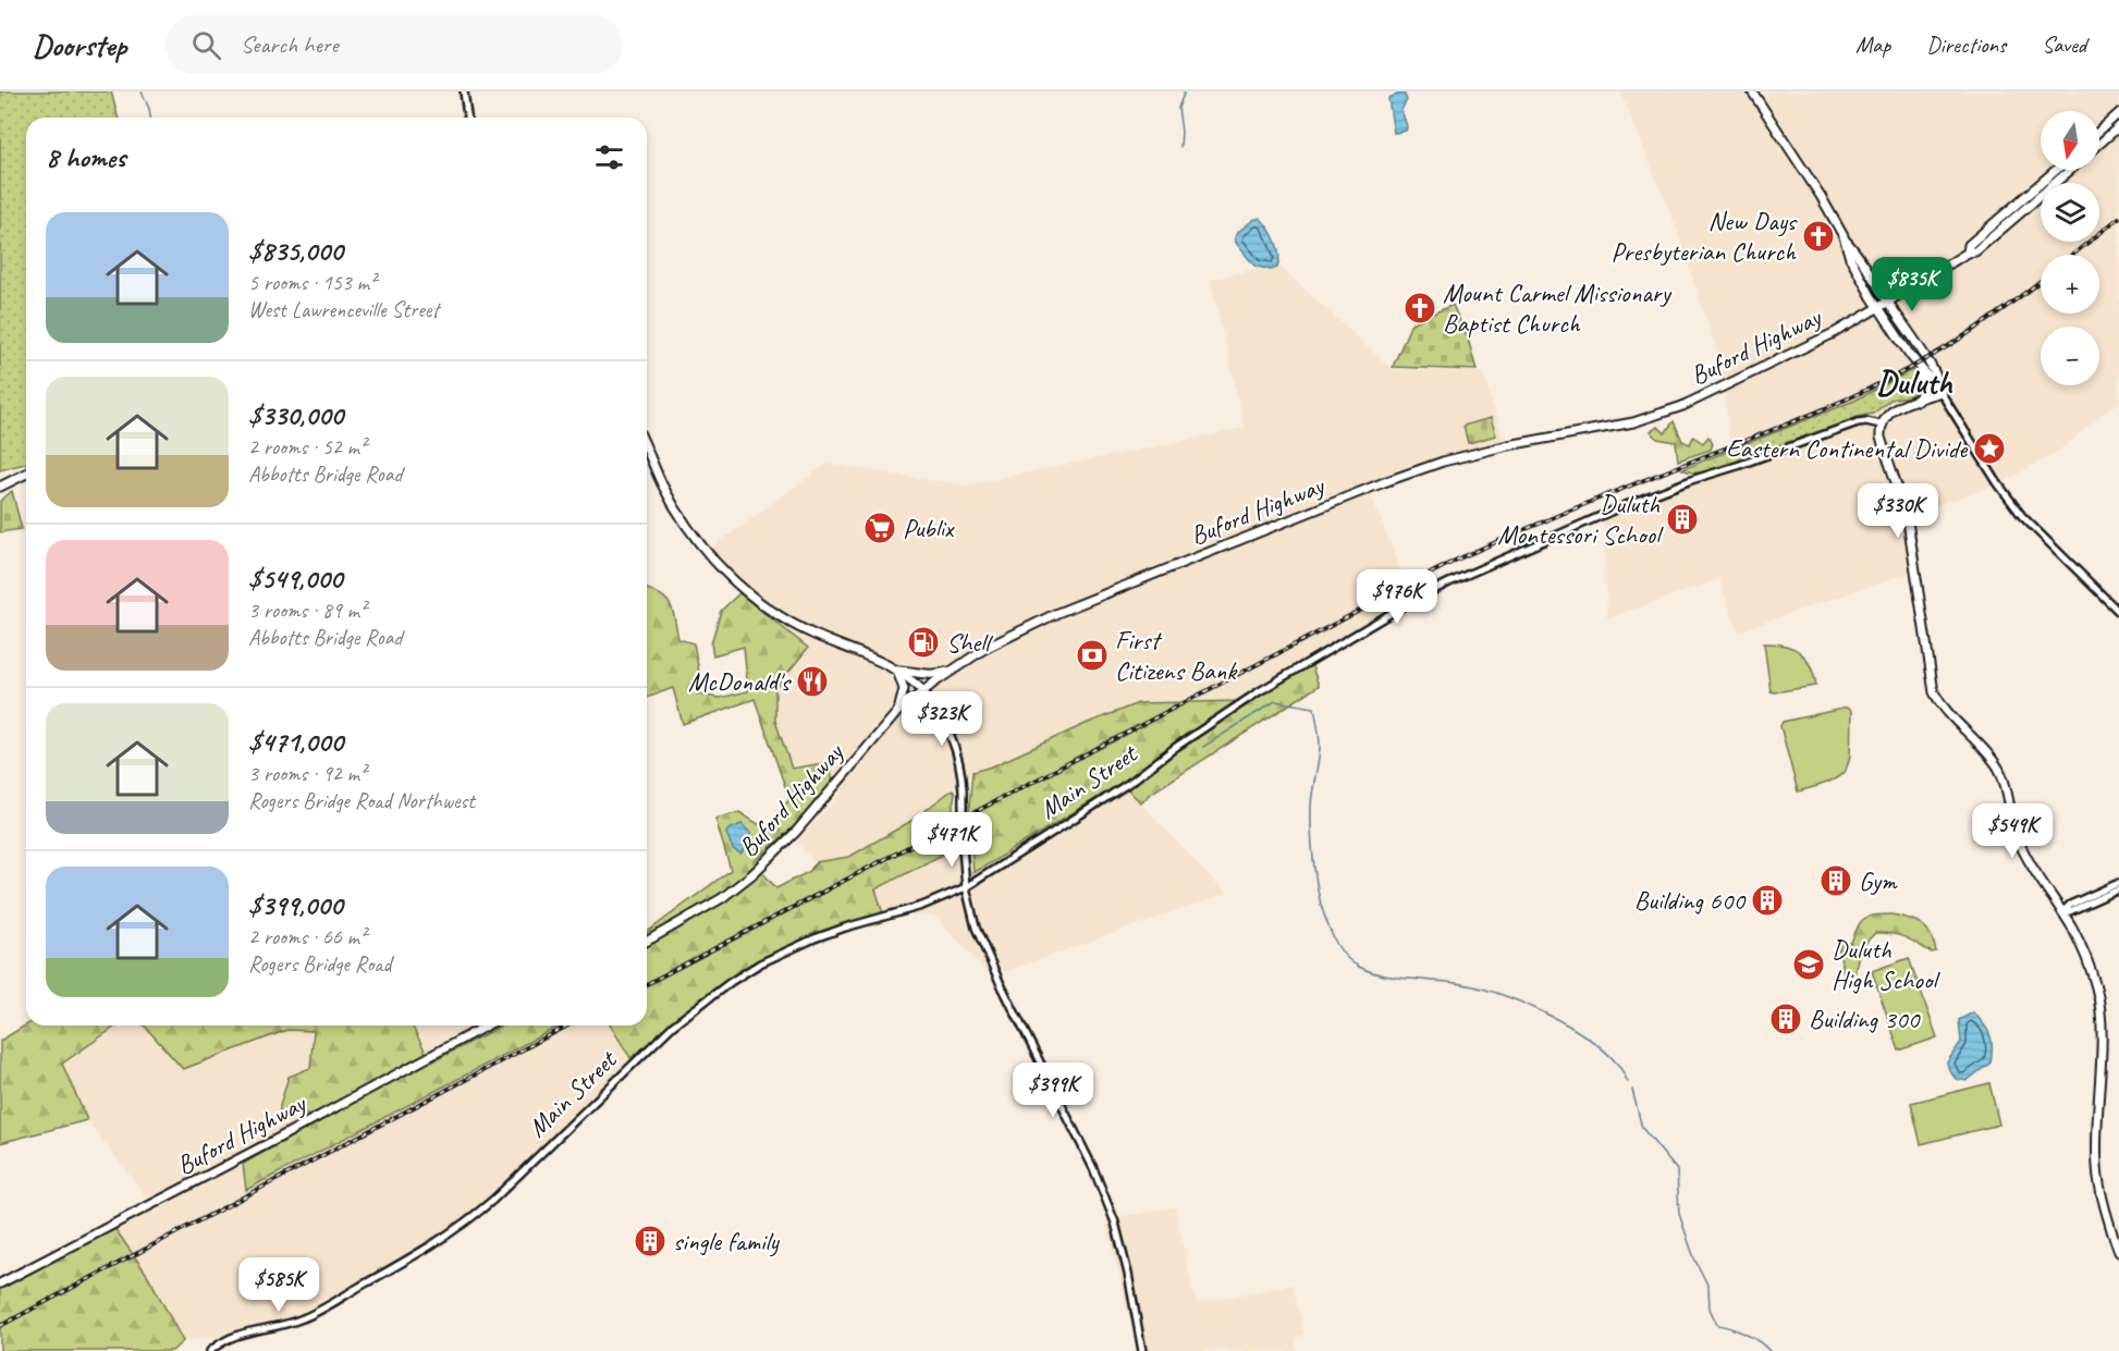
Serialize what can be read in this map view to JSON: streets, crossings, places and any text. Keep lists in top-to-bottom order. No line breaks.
{"streets":{"main road":["Buford Highway"],"street":["Main Street"]},"districts":["Duluth"],"places":{"church":["New Days Presbyterian Church","Mount Carmel Missionary Baptist Church"],"place":["Eastern Continental Divide"],"building":["Duluth Montessori School","Gym","Building 600","Building 300","single family"],"supermarket":["Publix"],"fuel station":["Shell"],"bank":["First Citizens Bank"],"restaurant":["McDonald's"],"school or university":["Duluth High School"]},"north":"bottom","page":{"header":"Doorstep","search":"Search here","nav":["Map","Directions","Saved"],"map_buttons":["+","−"],"heading":"8 homes","list":[{"name":"$835,000","note":"5 rooms · 153 m² · West Lawrenceville Street"},{"name":"$330,000","note":"2 rooms · 52 m² · Abbotts Bridge Road"},{"name":"$549,000","note":"3 rooms · 89 m² · Abbotts Bridge Road"},{"name":"$471,000","note":"3 rooms · 92 m² · Rogers Bridge Road Northwest"},{"name":"$399,000","note":"2 rooms · 66 m² · Rogers Bridge Road"}],"price":["$835K","$330K","$976K","$323K","$549K","$471K","$399K","$585K"]}}
